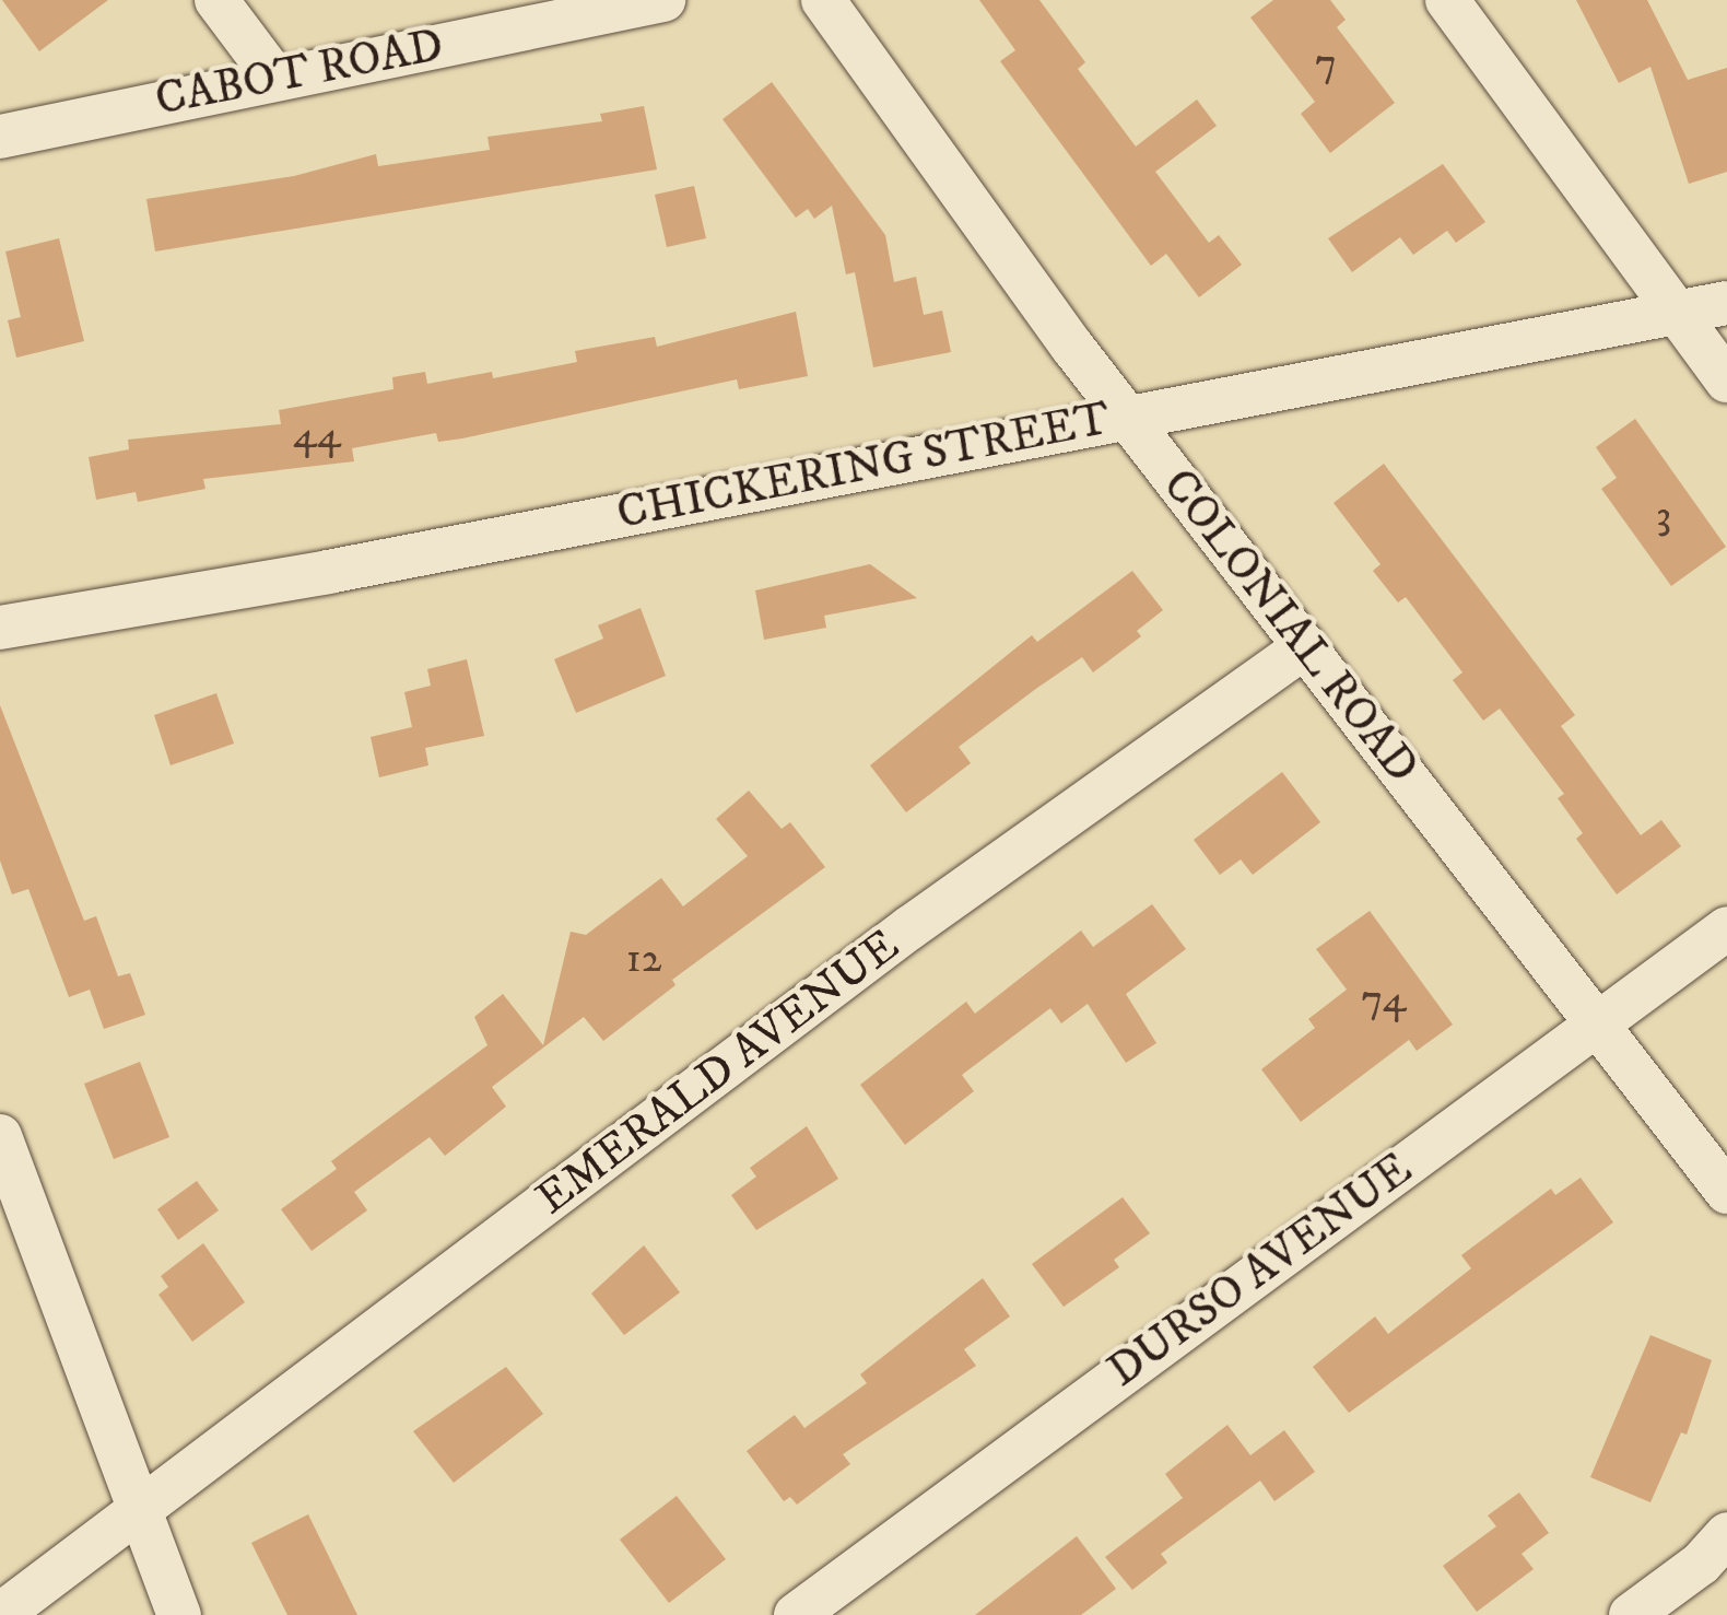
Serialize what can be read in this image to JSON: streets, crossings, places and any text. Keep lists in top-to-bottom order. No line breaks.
{"streets":{"street":["CABOT ROAD","CHICKERING STREET","COLONIAL ROAD","EMERALD AVENUE","DURSO AVENUE"]},"crossings":[["CHICKERING STREET","COLONIAL ROAD"],["COLONIAL ROAD","EMERALD AVENUE"],["COLONIAL ROAD","DURSO AVENUE"]],"house_numbers":["7","44","3","12","74"]}
